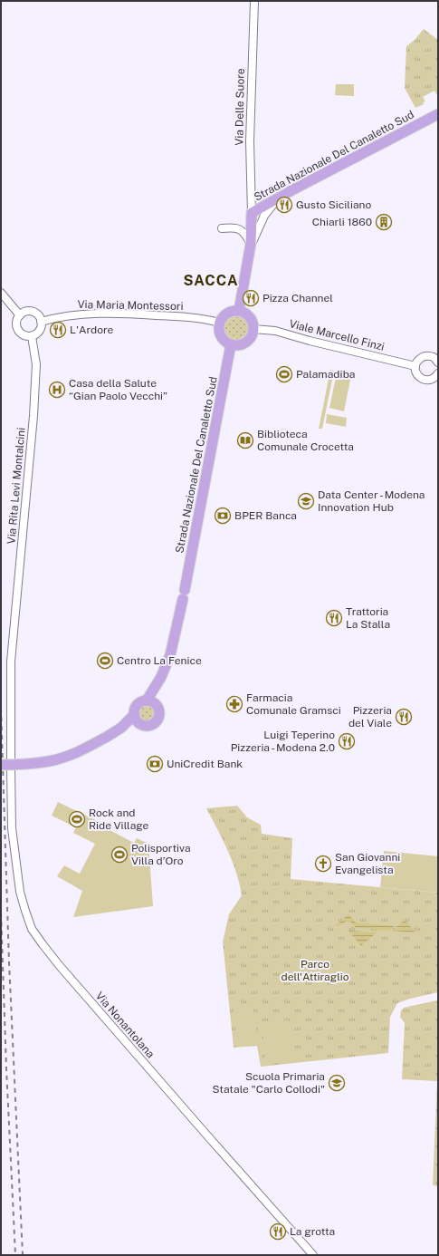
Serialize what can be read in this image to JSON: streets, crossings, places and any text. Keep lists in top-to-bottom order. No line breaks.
{"streets":{"main road":["Strada Nazionale Del Canaletto Sud"],"street":["Via Delle Suore","Via Maria Montessori","Viale Marcello Finzi","Via Rita Levi Montalcini","Via Nonantolana"]},"crossings":[["Via Delle Suore","Strada Nazionale Del Canaletto Sud"],["Strada Nazionale Del Canaletto Sud","Via Maria Montessori"],["Strada Nazionale Del Canaletto Sud","Viale Marcello Finzi"],["Via Maria Montessori","Viale Marcello Finzi"],["Via Maria Montessori","Via Rita Levi Montalcini"],["Via Rita Levi Montalcini","Via Nonantolana"]],"districts":["SACCA"],"parks":["Parco dell'Attiraglio"],"places":{"restaurant":["Gusto Siciliano","Pizza Channel","L'Ardore","Trattoria La Stalla","Pizzeria del Viale","Luigi Teperino Pizzeria - Modena 2.0","La grotta"],"building":["Chiarli 1860"],"sports":["Palamadiba","Centro La Fenice","Rock and Ride Village","Polisportiva Villa d’Oro"],"hospital":["Casa della Salute “Gian Paolo Vecchi”"],"library":["Biblioteca Comunale Crocetta"],"school or university":["Data Center - Modena Innovation Hub","Scuola Primaria Statale \"Carlo Collodi\""],"bank":["BPER Banca","UniCredit Bank"],"pharmacy":["Farmacia Comunale Gramsci"],"church":["San Giovanni Evangelista"]}}
